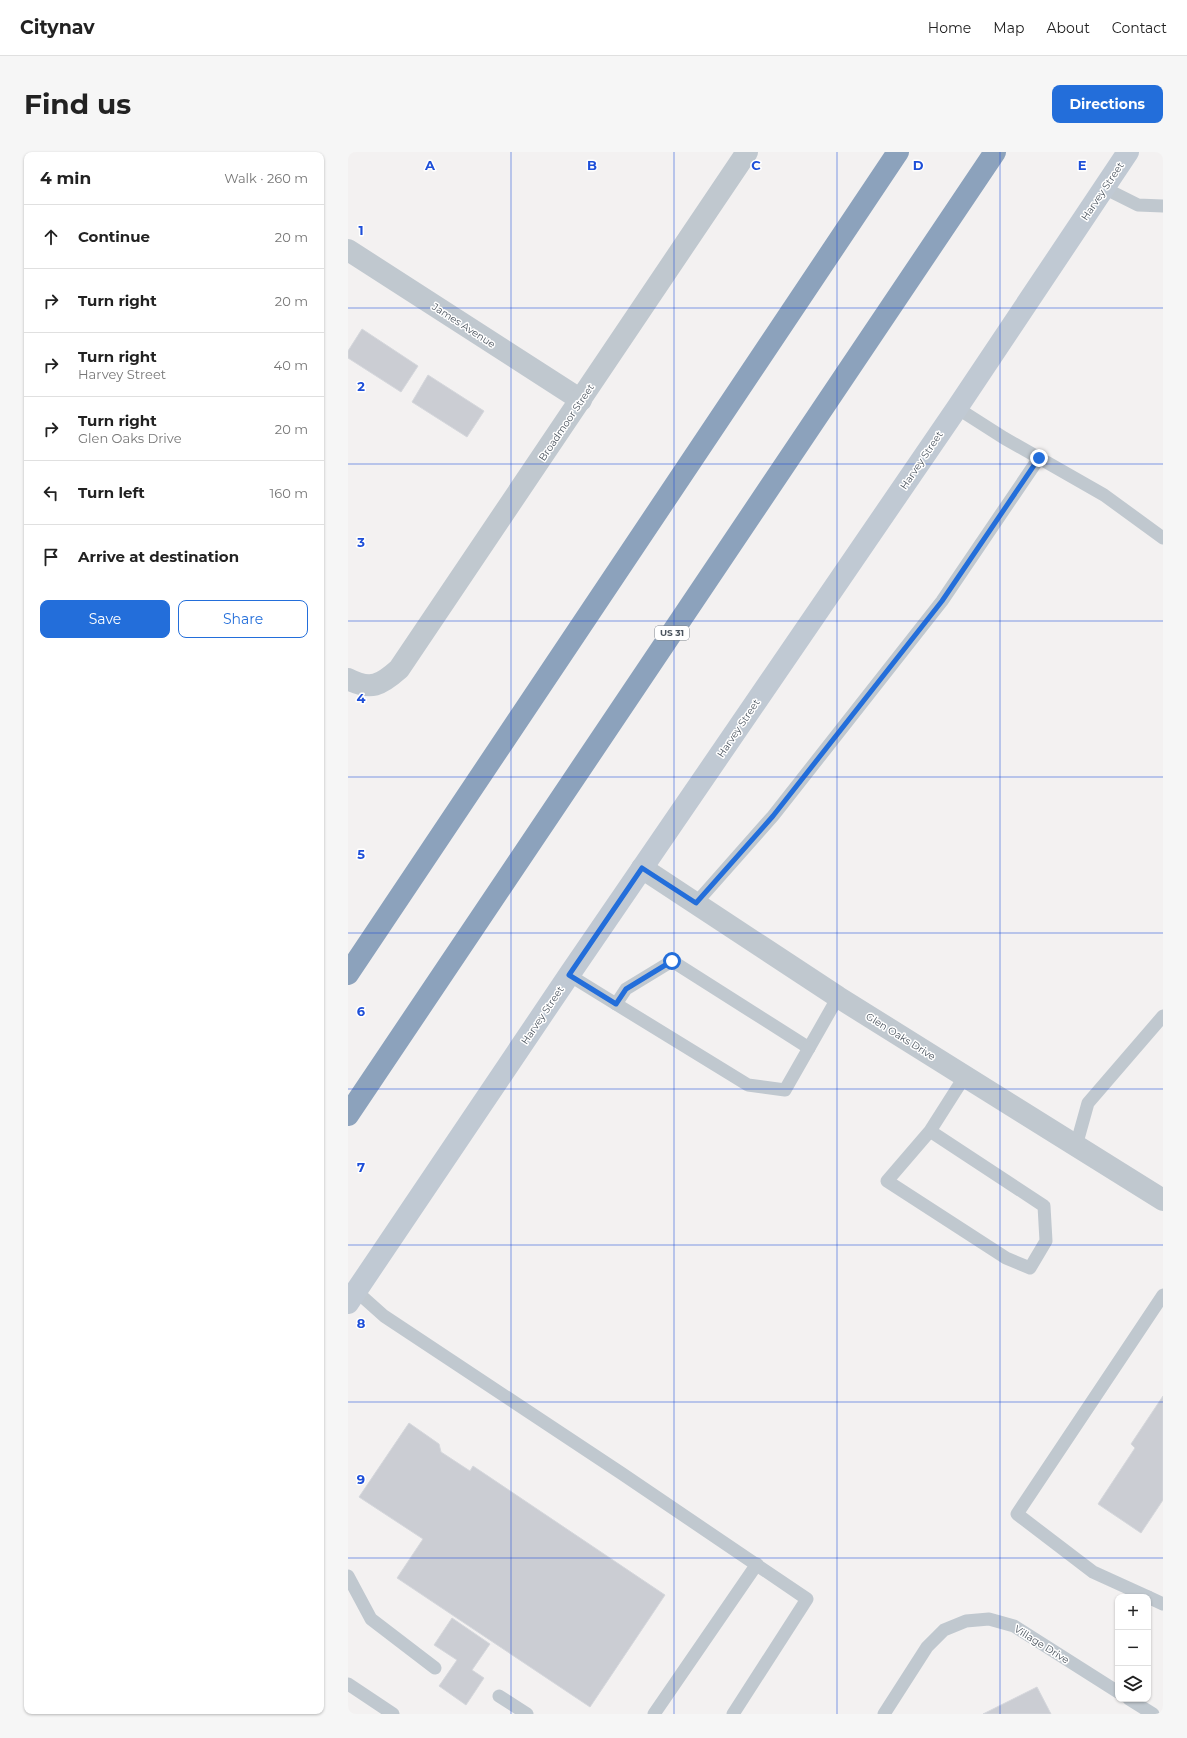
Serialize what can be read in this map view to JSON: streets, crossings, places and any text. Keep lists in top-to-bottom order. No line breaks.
{"streets":{"highway":["US 31"],"street":["Harvey Street","James Avenue","Broadmoor Street","Glen Oaks Drive"],"lane":["Village Drive"]},"crossings":[["Harvey Street","Glen Oaks Drive"],["James Avenue","Broadmoor Street"]],"page":{"header":"Citynav","nav":["Home","Map","About","Contact"],"buttons":["Directions",["Save","Share"]],"title":"Find us","heading":["4 min","Walk · 260 m"],"list":[["Continue","20 m"],["Turn right","20 m"],["Turn right","Harvey Street","40 m"],["Turn right","Glen Oaks Drive","20 m"],["Turn left","160 m"],"Arrive at destination"],"map_buttons":["+","−"]},"grid":{"columns":["A","B","C","D","E"],"rows":["1","2","3","4","5","6","7","8","9"]}}
